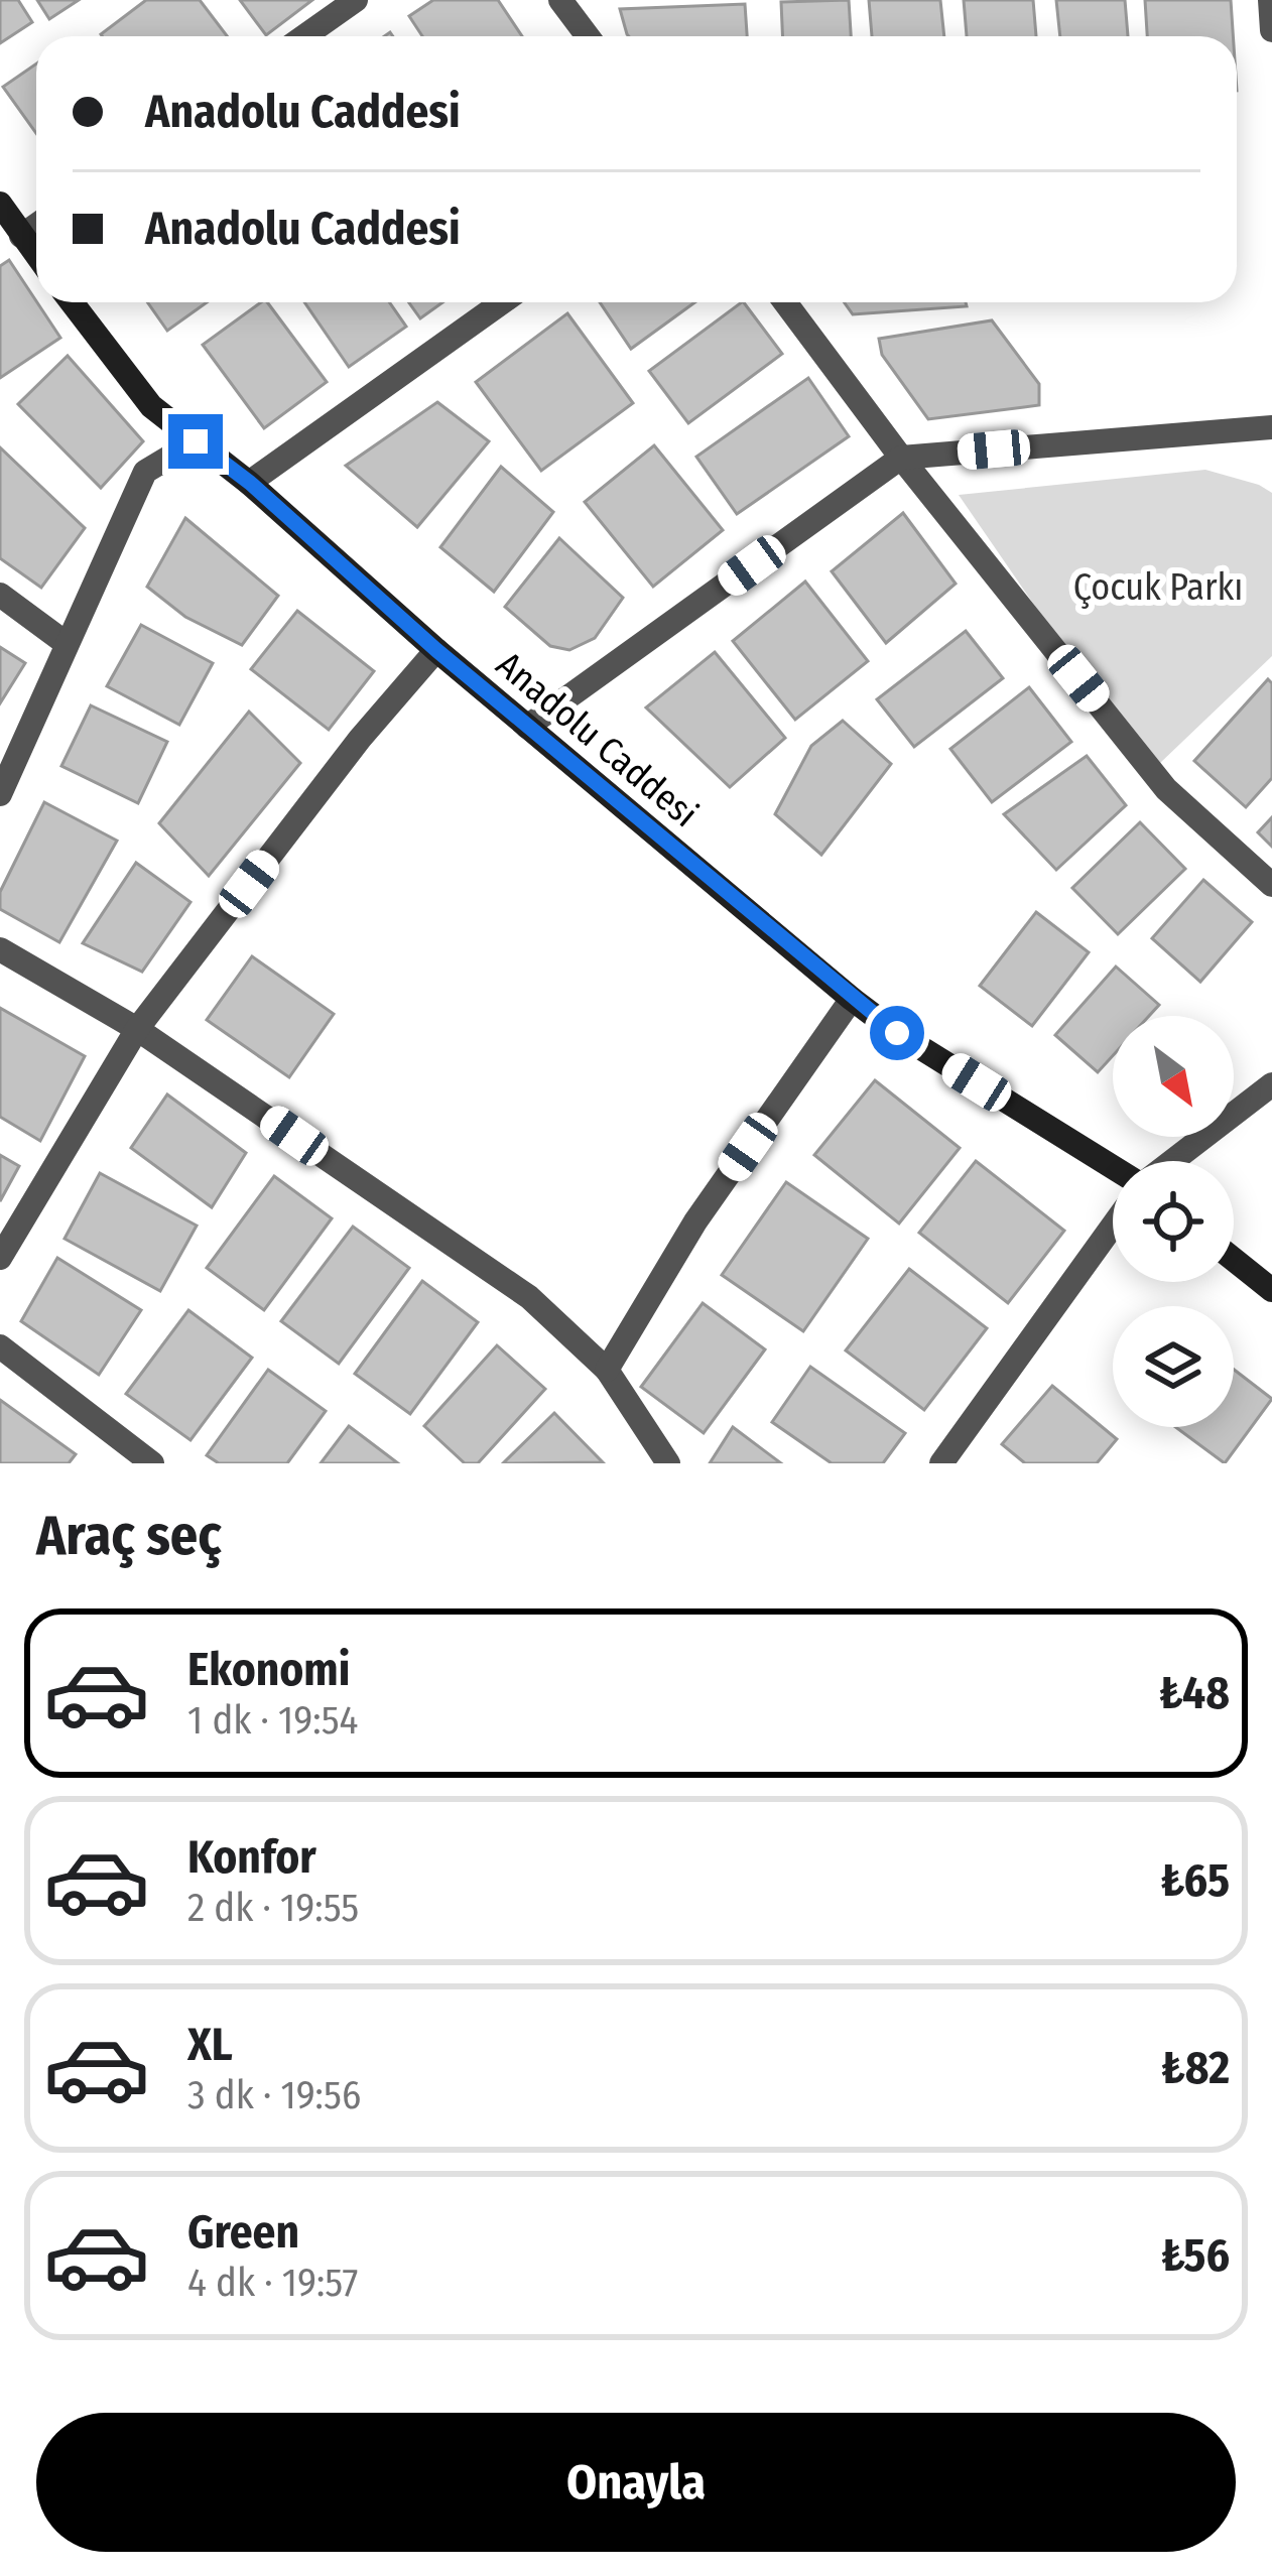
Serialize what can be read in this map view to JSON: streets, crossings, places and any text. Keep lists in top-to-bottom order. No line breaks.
{"streets":{"street":["Anadolu Caddesi"]},"parks":["Çocuk Parkı"],"north":"bottom right","page":{"banner":["Anadolu Caddesi","Anadolu Caddesi"],"heading":"Araç seç","list":[{"name":"Ekonomi","note":"1 dk · 19:54","value":"₺48"},{"name":"Konfor","note":"2 dk · 19:55","value":"₺65"},{"name":"XL","note":"3 dk · 19:56","value":"₺82"},{"name":"Green","note":"4 dk · 19:57","value":"₺56"}],"buttons":"Onayla"}}
